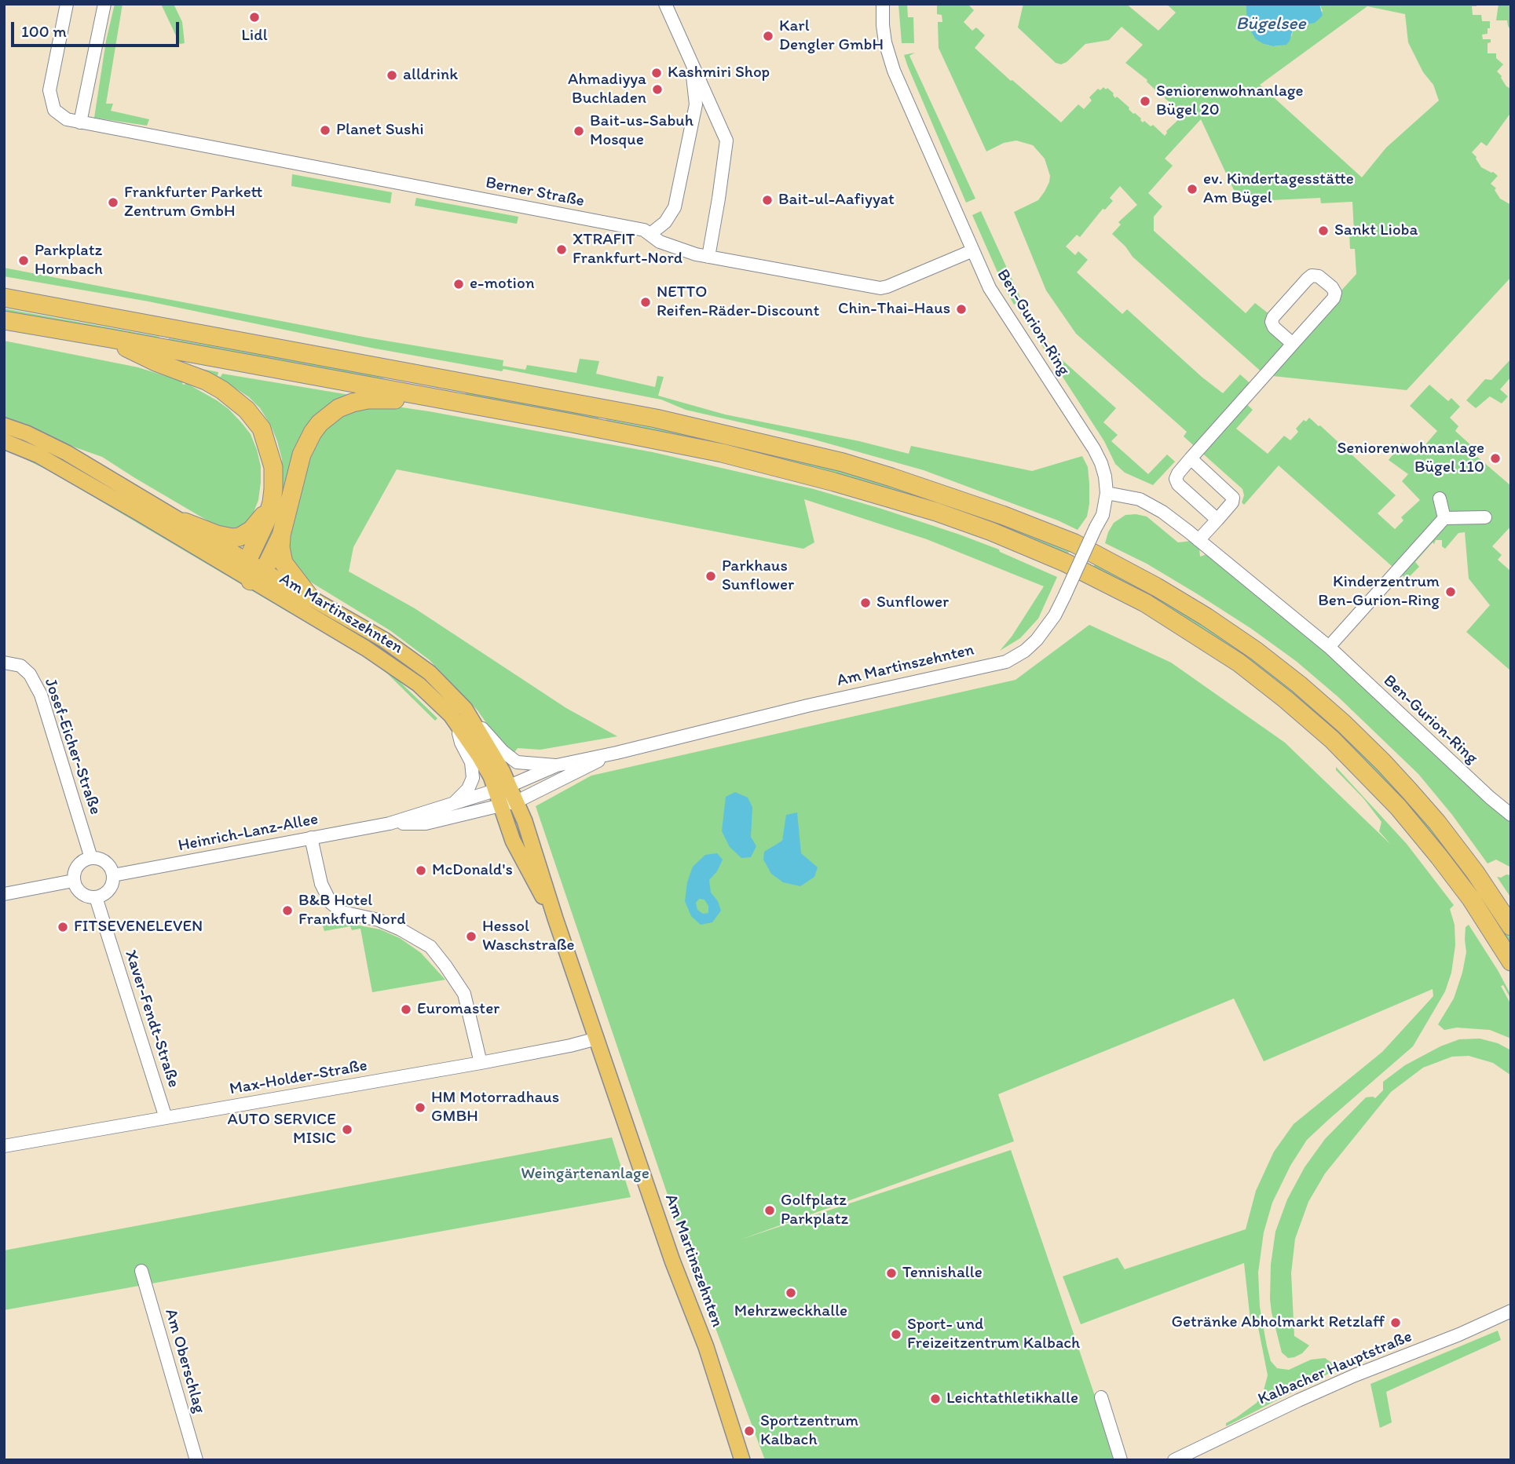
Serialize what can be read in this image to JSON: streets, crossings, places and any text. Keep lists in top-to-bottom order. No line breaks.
{"streets":{"main road":["Am Martinszehnten"],"street":["Berner Straße","Ben-Gurion-Ring","Josef-Eicher-Straße","Heinrich-Lanz-Allee","Xaver-Fendt-Straße","Max-Holder-Straße","Am Oberschlag","Kalbacher Hauptstraße"]},"crossings":[["Berner Straße","Ben-Gurion-Ring"],["Ben-Gurion-Ring","Am Martinszehnten"],["Am Martinszehnten","Heinrich-Lanz-Allee"],["Am Martinszehnten","Max-Holder-Straße"],["Josef-Eicher-Straße","Heinrich-Lanz-Allee"],["Josef-Eicher-Straße","Xaver-Fendt-Straße"],["Heinrich-Lanz-Allee","Xaver-Fendt-Straße"],["Xaver-Fendt-Straße","Max-Holder-Straße"]],"water":["Bügelsee"],"parks":["Weingärtenanlage"],"places":["Lidl","Karl Dengler GmbH","Kashmiri Shop","alldrink","Ahmadiyya Buchladen","Seniorenwohnanlage Bügel 20","Planet Sushi","Bait-us-Sabuh Mosque","ev. Kindertagesstätte Am Bügel","Bait-ul-Aafiyyat","Frankfurter Parkett Zentrum GmbH","Sankt Lioba","XTRAFIT Frankfurt-Nord","Parkplatz Hornbach","e-motion","NETTO Reifen-Räder-Discount","Chin-Thai-Haus","Seniorenwohnanlage Bügel 110","Parkhaus Sunflower","Kinderzentrum Ben-Gurion-Ring","Sunflower","McDonald's","B&B Hotel Frankfurt Nord","FITSEVENELEVEN","Hessol Waschstraße","Euromaster","HM Motorradhaus GMBH","AUTO SERVICE MISIC","Golfplatz Parkplatz","Tennishalle","Mehrzweckhalle","Getränke Abholmarkt Retzlaff","Sport- und Freizeitzentrum Kalbach","Leichtathletikhalle","Sportzentrum Kalbach"],"scale_bar":"100 m"}
